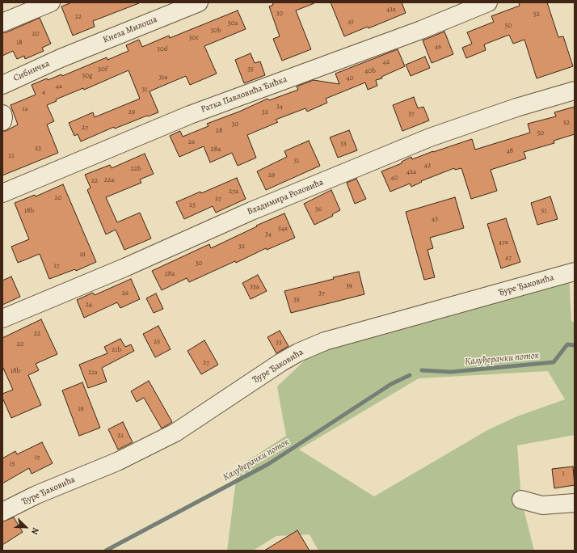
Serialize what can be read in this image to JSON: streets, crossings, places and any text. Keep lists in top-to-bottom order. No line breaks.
{"streets":{"street":["Кнеза Милоша","Сибничка","Ратка Павловића Ћићка","Владимира Роловића","Ђуре Ђаковића"]},"crossings":[["Кнеза Милоша","Сибничка"]],"water":["Калуђерачки поток"],"house_numbers":["43a","30","52","22","41","30a","50","30b","20","30c","18","46","30d","42","30f","35","40b","30g","31a","40","4a","31","4","34","1a","29","32","37","52","30","27","28","50","26","33","23","28a","48","21","31","42","22b","42a","29","40","22a","22","27a","20","27","25","36","18b","51","43","34a","34","47a","32","19","47","30","17","28a","39","33a","26","37","35","24","22","25","33","20","21b","27","18b","21a","19","21","17","15","1"],"north":"bottom right"}
